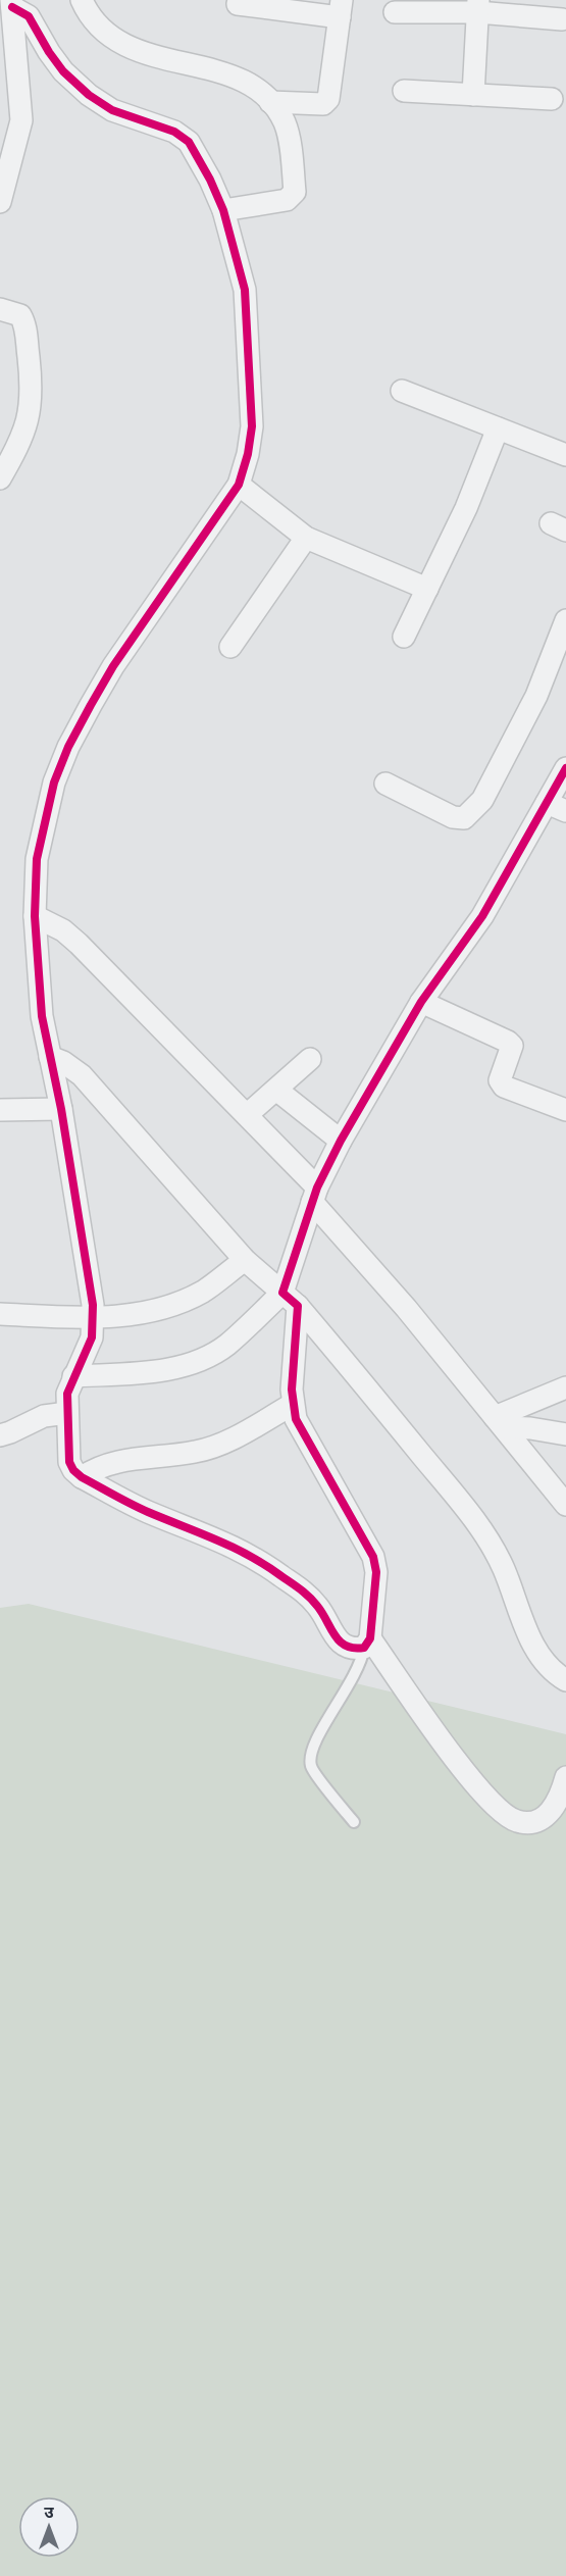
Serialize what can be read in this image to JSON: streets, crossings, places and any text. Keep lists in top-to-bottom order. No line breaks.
{"north":"top"}
